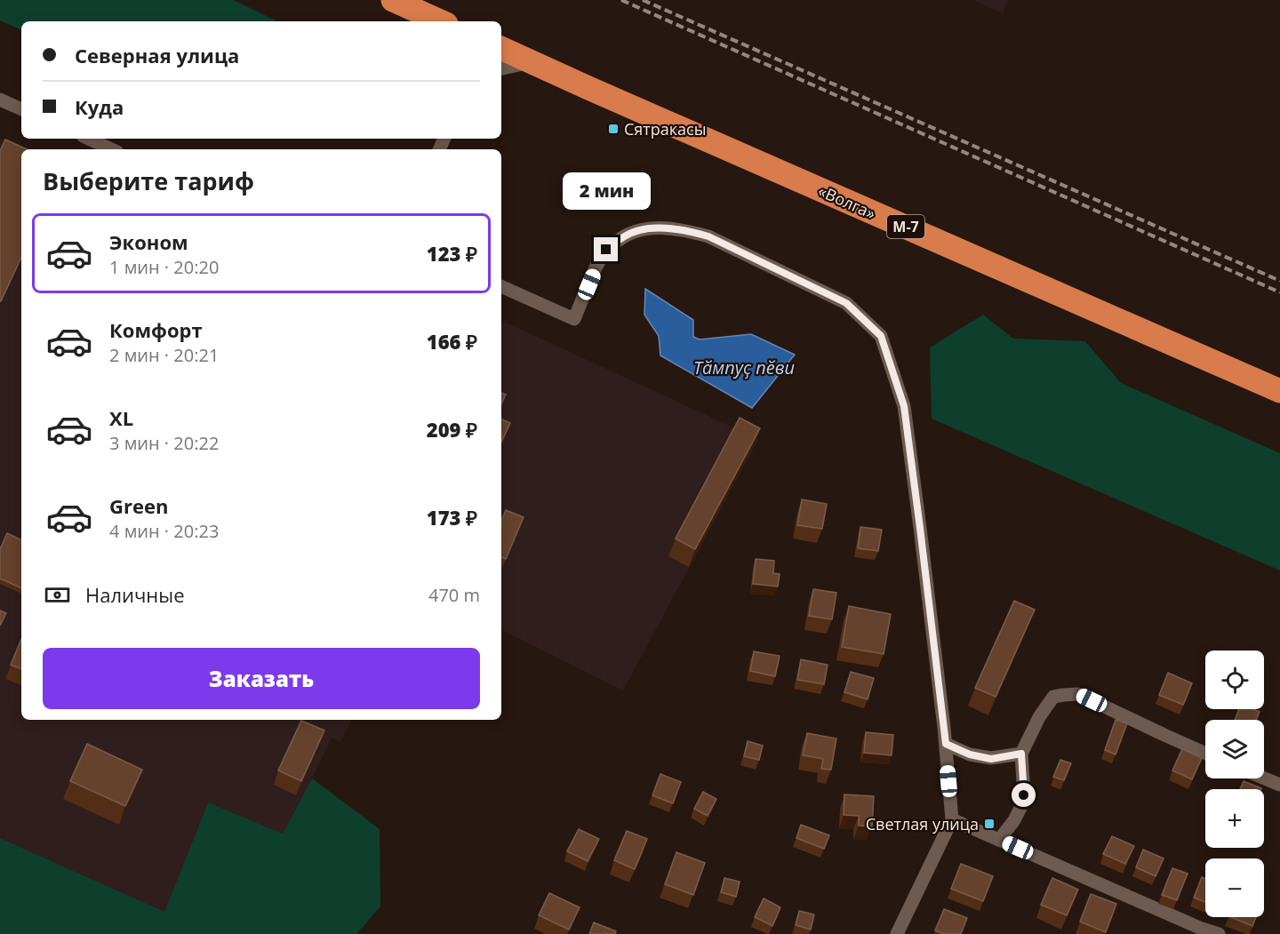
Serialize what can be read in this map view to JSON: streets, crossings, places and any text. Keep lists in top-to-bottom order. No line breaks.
{"streets":{"highway":["«Волга»","М-7"]},"water":["Тӑмпуҫ пӗви"],"places":{"transit":["Сятракасы","Светлая улица"]},"page":{"banner":["Северная улица","Куда"],"heading":"Выберите тариф","bubble":"2 мин","list":[{"name":"Эконом","note":"1 мин · 20:20","value":"123 ₽"},{"name":"Комфорт","note":"2 мин · 20:21","value":"166 ₽"},{"name":"XL","note":"3 мин · 20:22","value":"209 ₽"},{"name":"Green","note":"4 мин · 20:23","value":"173 ₽"}],"pay":["Наличные","470 m"],"buttons":"Заказать","map_buttons":["+","−"]}}
